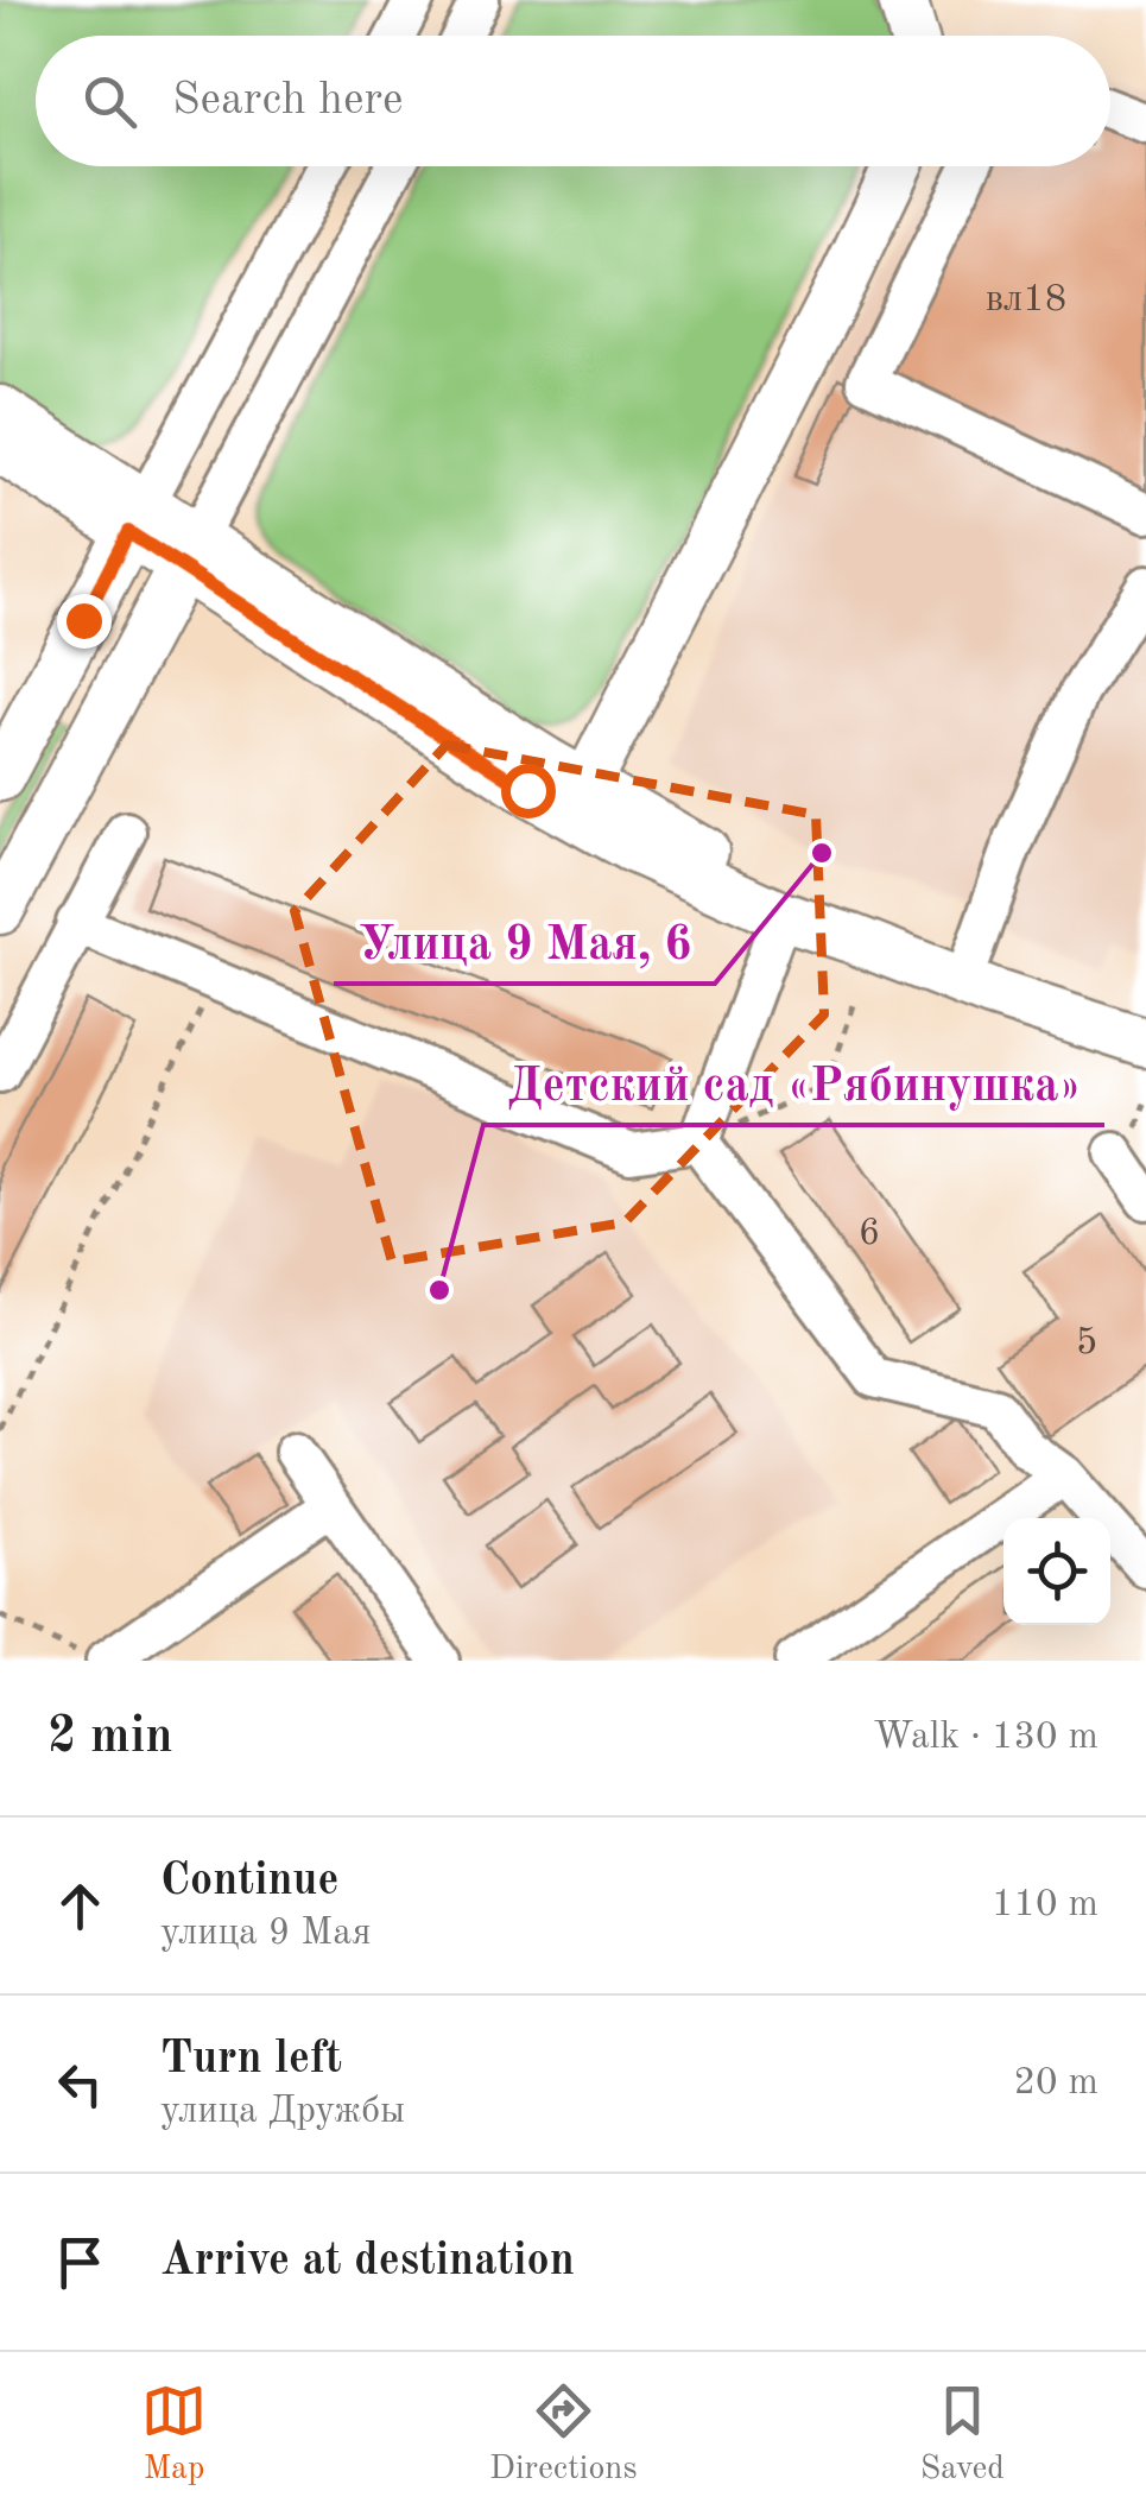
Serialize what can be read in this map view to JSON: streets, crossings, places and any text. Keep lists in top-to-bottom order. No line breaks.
{"places":["Улица 9 Мая, 6","Детский сад «Рябинушка»"],"house_numbers":["вл18","6","5"],"page":{"search":"Search here","heading":["2 min","Walk · 130 m"],"list":[["Continue","улица 9 Мая","110 m"],["Turn left","улица Дружбы","20 m"],"Arrive at destination"],"nav":["Map","Directions","Saved"]}}
